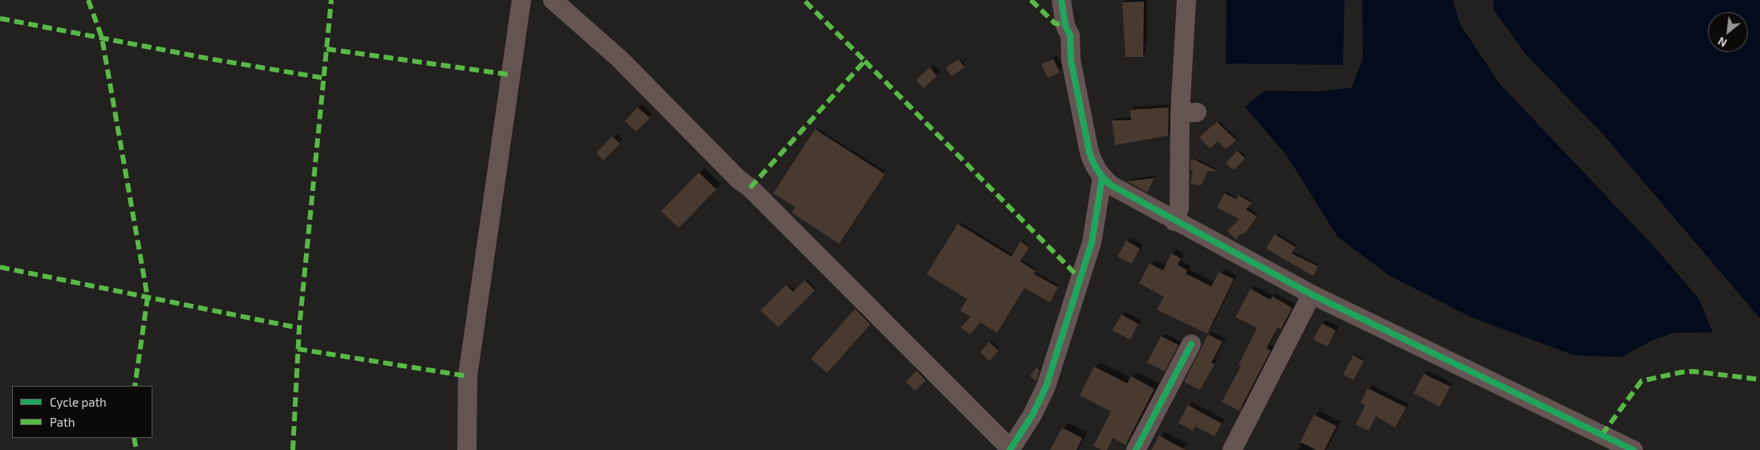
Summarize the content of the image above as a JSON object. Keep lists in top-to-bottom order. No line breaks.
{"legend":["Cycle path","Path"],"north":"bottom left"}
